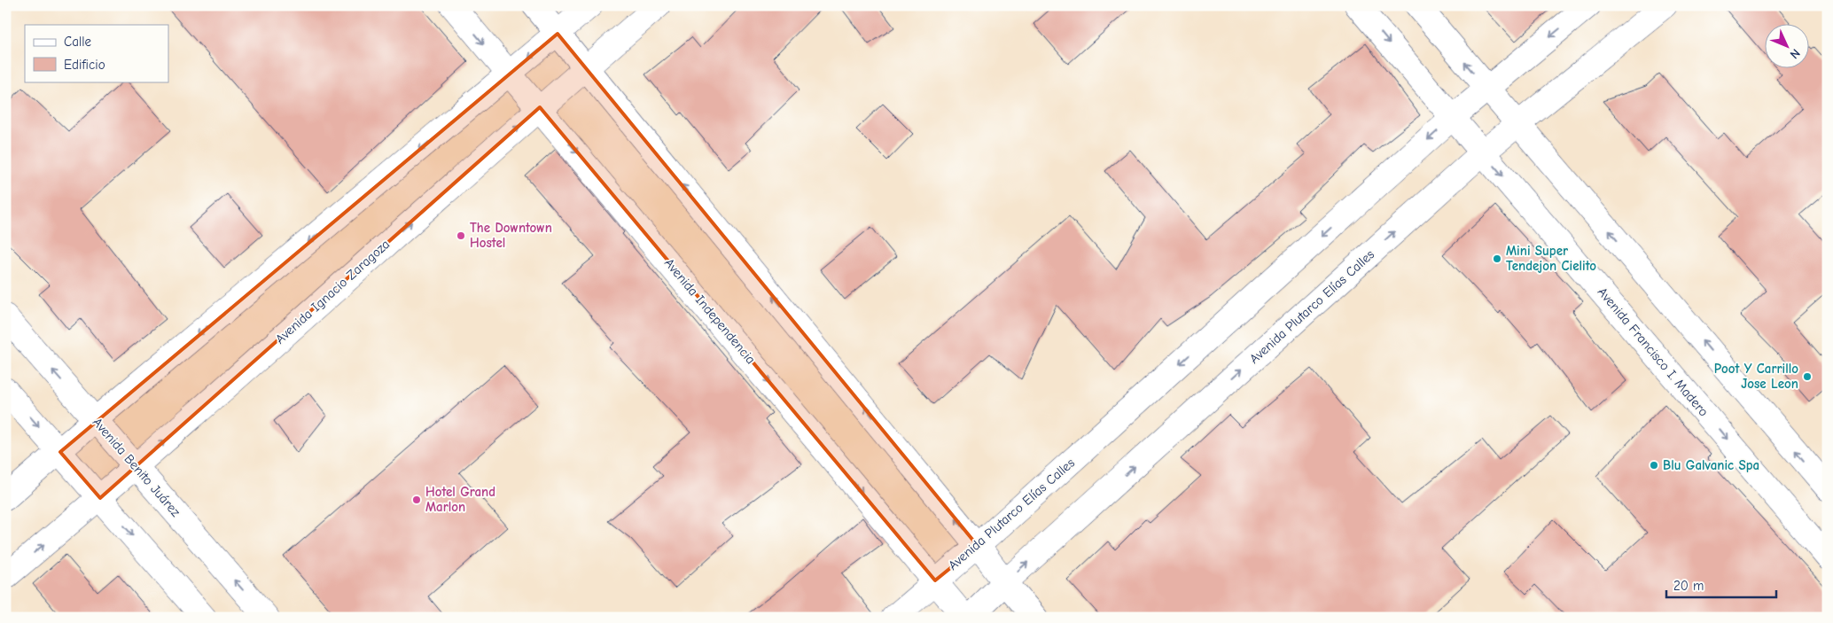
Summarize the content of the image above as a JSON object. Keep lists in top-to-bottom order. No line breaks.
{"streets":{"street":["Avenida Ignacio Zaragoza","Avenida Plutarco Elías Calles","Avenida Independencia","Avenida Francisco I. Madero","Avenida Benito Juárez"]},"crossings":[["Avenida Ignacio Zaragoza","Avenida Independencia"],["Avenida Ignacio Zaragoza","Avenida Benito Juárez"],["Avenida Plutarco Elías Calles","Avenida Independencia"],["Avenida Plutarco Elías Calles","Avenida Francisco I. Madero"]],"places":["The Downtown Hostel","Mini Super Tendejon Cielito","Poot Y Carrillo Jose Leon","Blu Galvanic Spa","Hotel Grand Marlon"],"legend":["Calle","Edificio"],"scale_bar":"20 m","north":"bottom right"}
